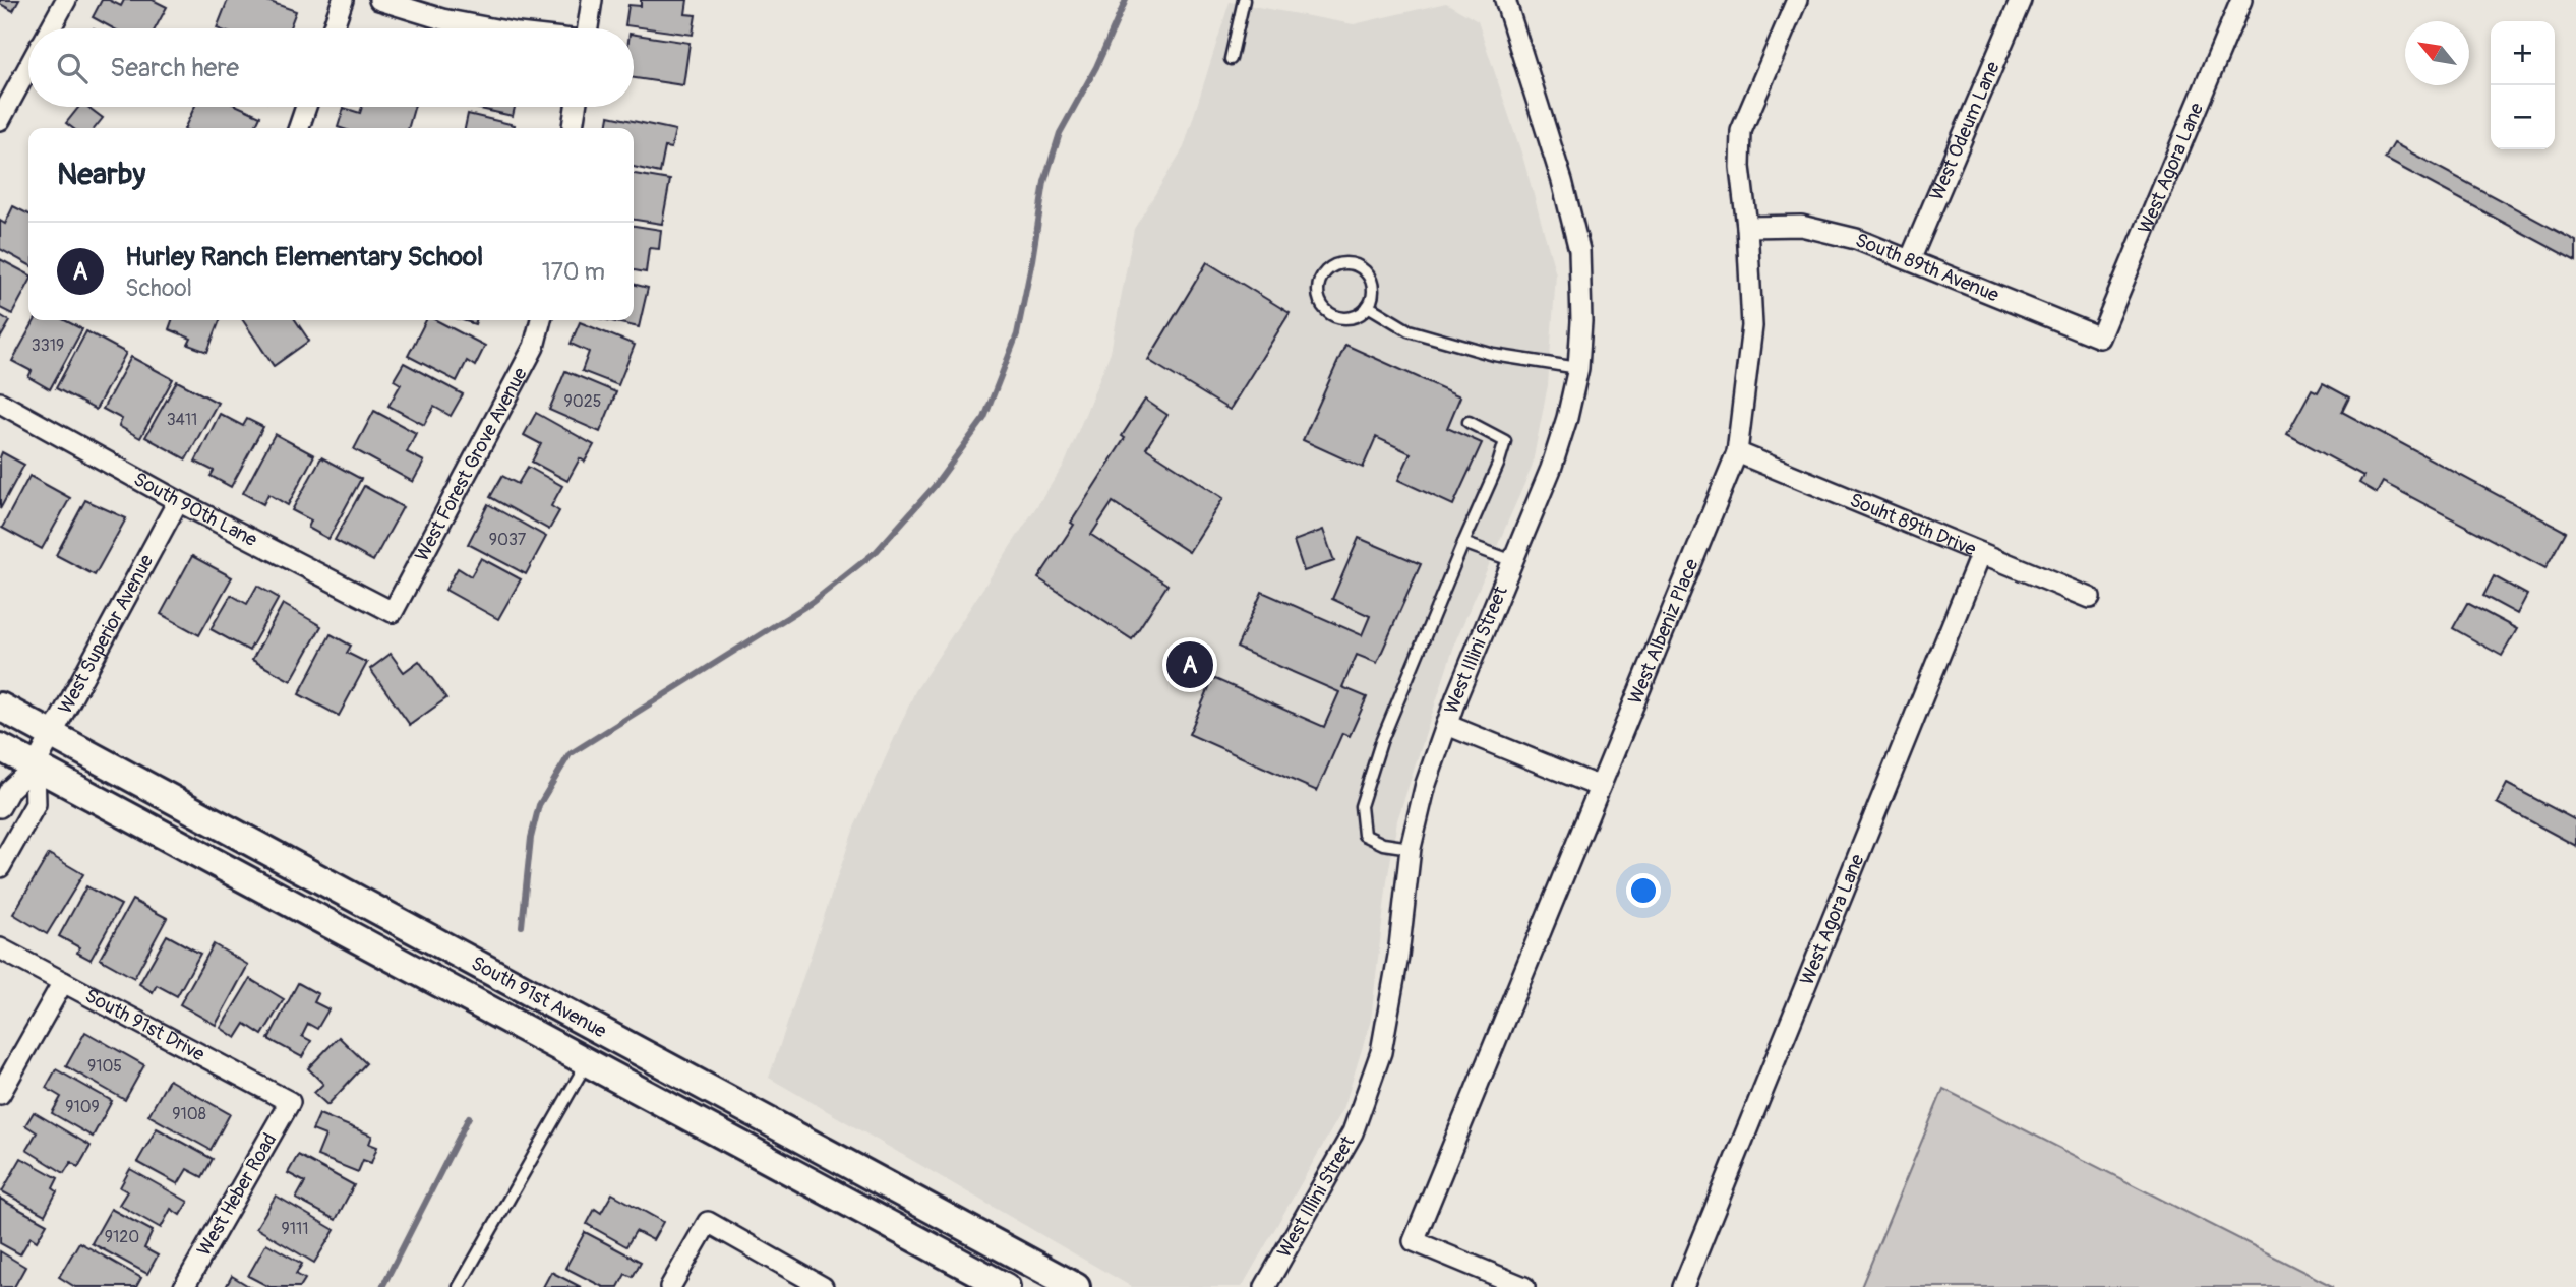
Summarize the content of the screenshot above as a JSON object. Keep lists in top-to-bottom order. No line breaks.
{"streets":{"main road":["South 91st Avenue"],"street":["West Odeum Lane","West Agora Lane","South 89th Avenue","West Forest Grove Avenue","South 90th Lane","Souht 89th Drive","West Albeniz Place","West Superior Avenue","West Illini Street","South 91st Drive","West Heber Road"]},"crossings":[["West Odeum Lane","South 89th Avenue"],["West Agora Lane","South 89th Avenue"],["West Agora Lane","Souht 89th Drive"],["South 89th Avenue","West Albeniz Place"],["West Forest Grove Avenue","South 90th Lane"],["South 90th Lane","West Superior Avenue"],["Souht 89th Drive","West Albeniz Place"],["West Superior Avenue","South 91st Avenue"],["South 91st Drive","West Heber Road"]],"house_numbers":["3319","9025","3411","9037","9105","9109","9108","9111","9120"],"north":"top left","page":{"map_buttons":["+","−"],"search":"Search here","heading":"Nearby","list":[{"mark":"A","name":"Hurley Ranch Elementary School","note":"School","value":"170 m"}],"pins":"A"}}
